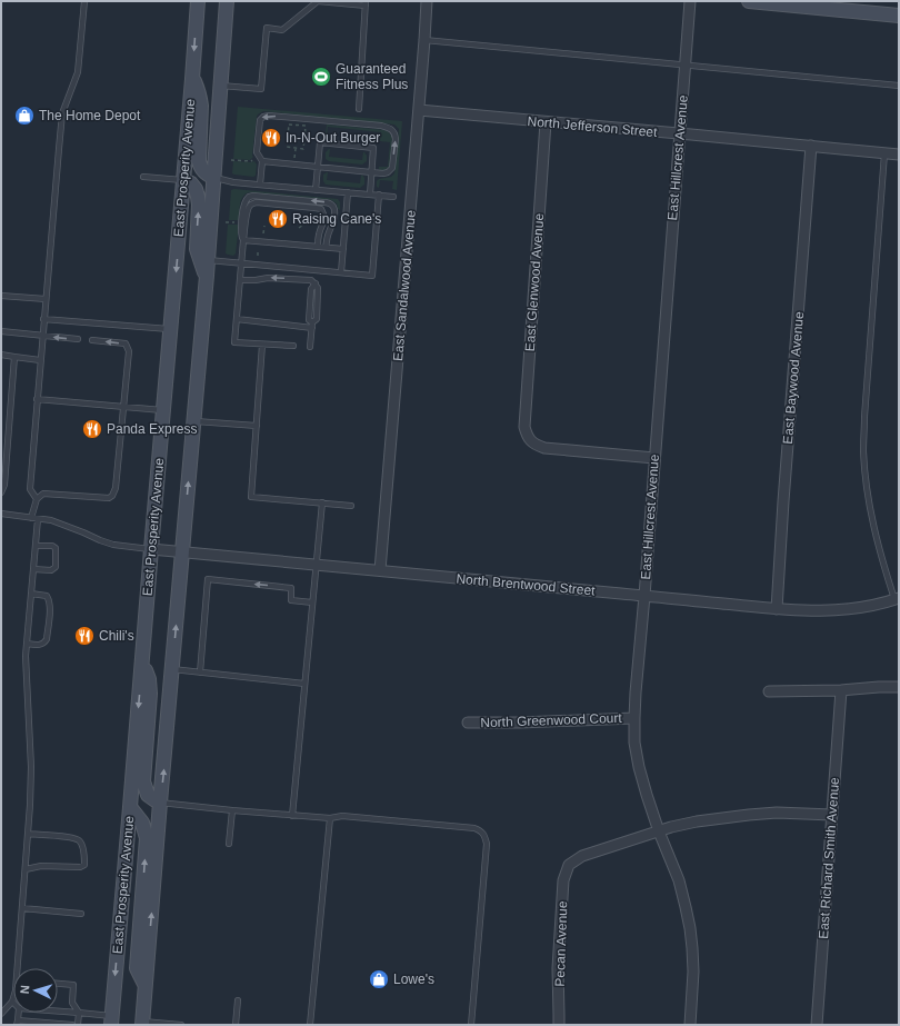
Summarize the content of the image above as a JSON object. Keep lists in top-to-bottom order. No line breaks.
{"streets":{"main road":["East Prosperity Avenue"],"street":["North Jefferson Street","East Hillcrest Avenue","East Glenwood Avenue","East Sandalwood Avenue","East Baywood Avenue","North Brentwood Street","North Greenwood Court","East Richard Smith Avenue","Pecan Avenue"]},"crossings":[["North Jefferson Street","East Hillcrest Avenue"],["North Jefferson Street","East Glenwood Avenue"],["North Jefferson Street","East Sandalwood Avenue"],["North Jefferson Street","East Baywood Avenue"],["East Hillcrest Avenue","East Glenwood Avenue"],["East Hillcrest Avenue","North Brentwood Street"],["East Hillcrest Avenue","North Greenwood Court"],["East Hillcrest Avenue","Pecan Avenue"],["East Prosperity Avenue","North Brentwood Street"],["East Sandalwood Avenue","North Brentwood Street"],["East Baywood Avenue","North Brentwood Street"]],"places":{"sports":["Guaranteed Fitness Plus"],"shop":["The Home Depot","Lowe's"],"restaurant":["In-N-Out Burger","Raising Cane's","Panda Express","Chili's"]},"north":"left"}
